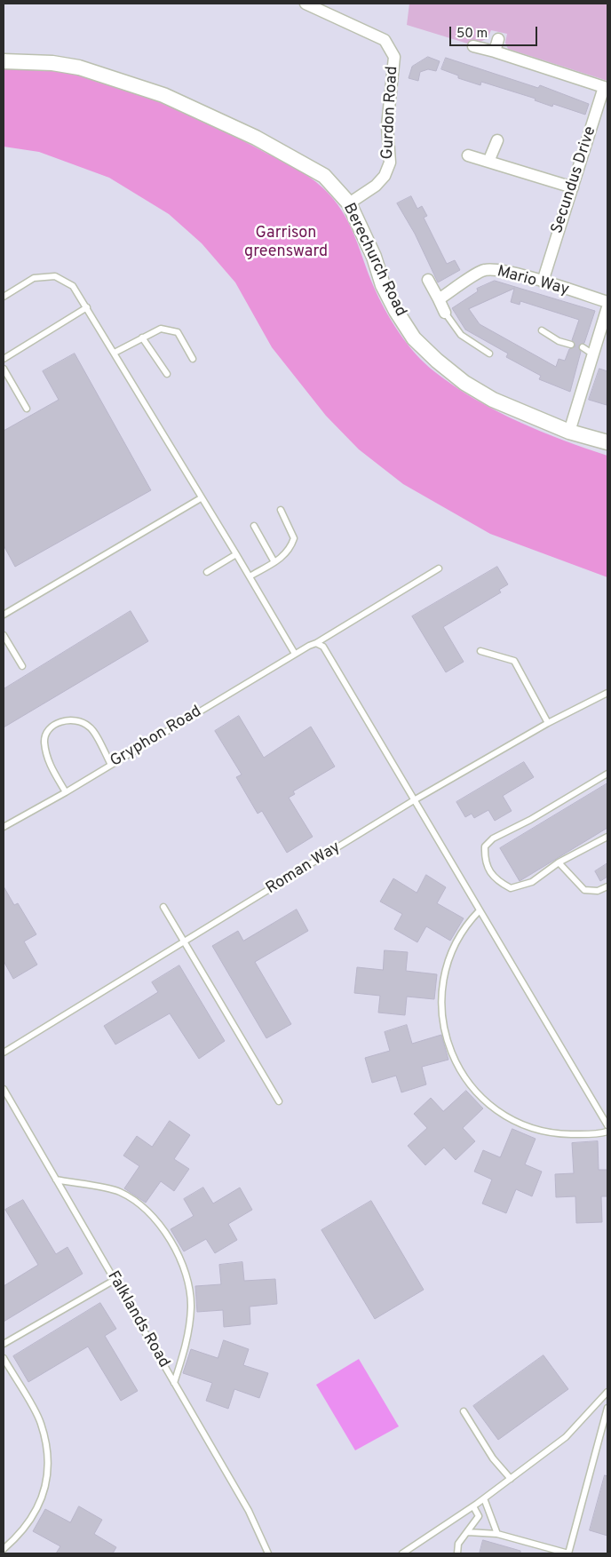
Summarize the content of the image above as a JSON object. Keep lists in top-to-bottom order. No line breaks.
{"streets":{"street":["Gurdon Road","Secundus Drive","Berechurch Road","Mario Way"],"lane":["Gryphon Road","Roman Way","Falklands Road"]},"crossings":[["Gurdon Road","Berechurch Road"],["Secundus Drive","Mario Way"]],"parks":["Garrison greensward"],"scale_bar":"50 m"}
